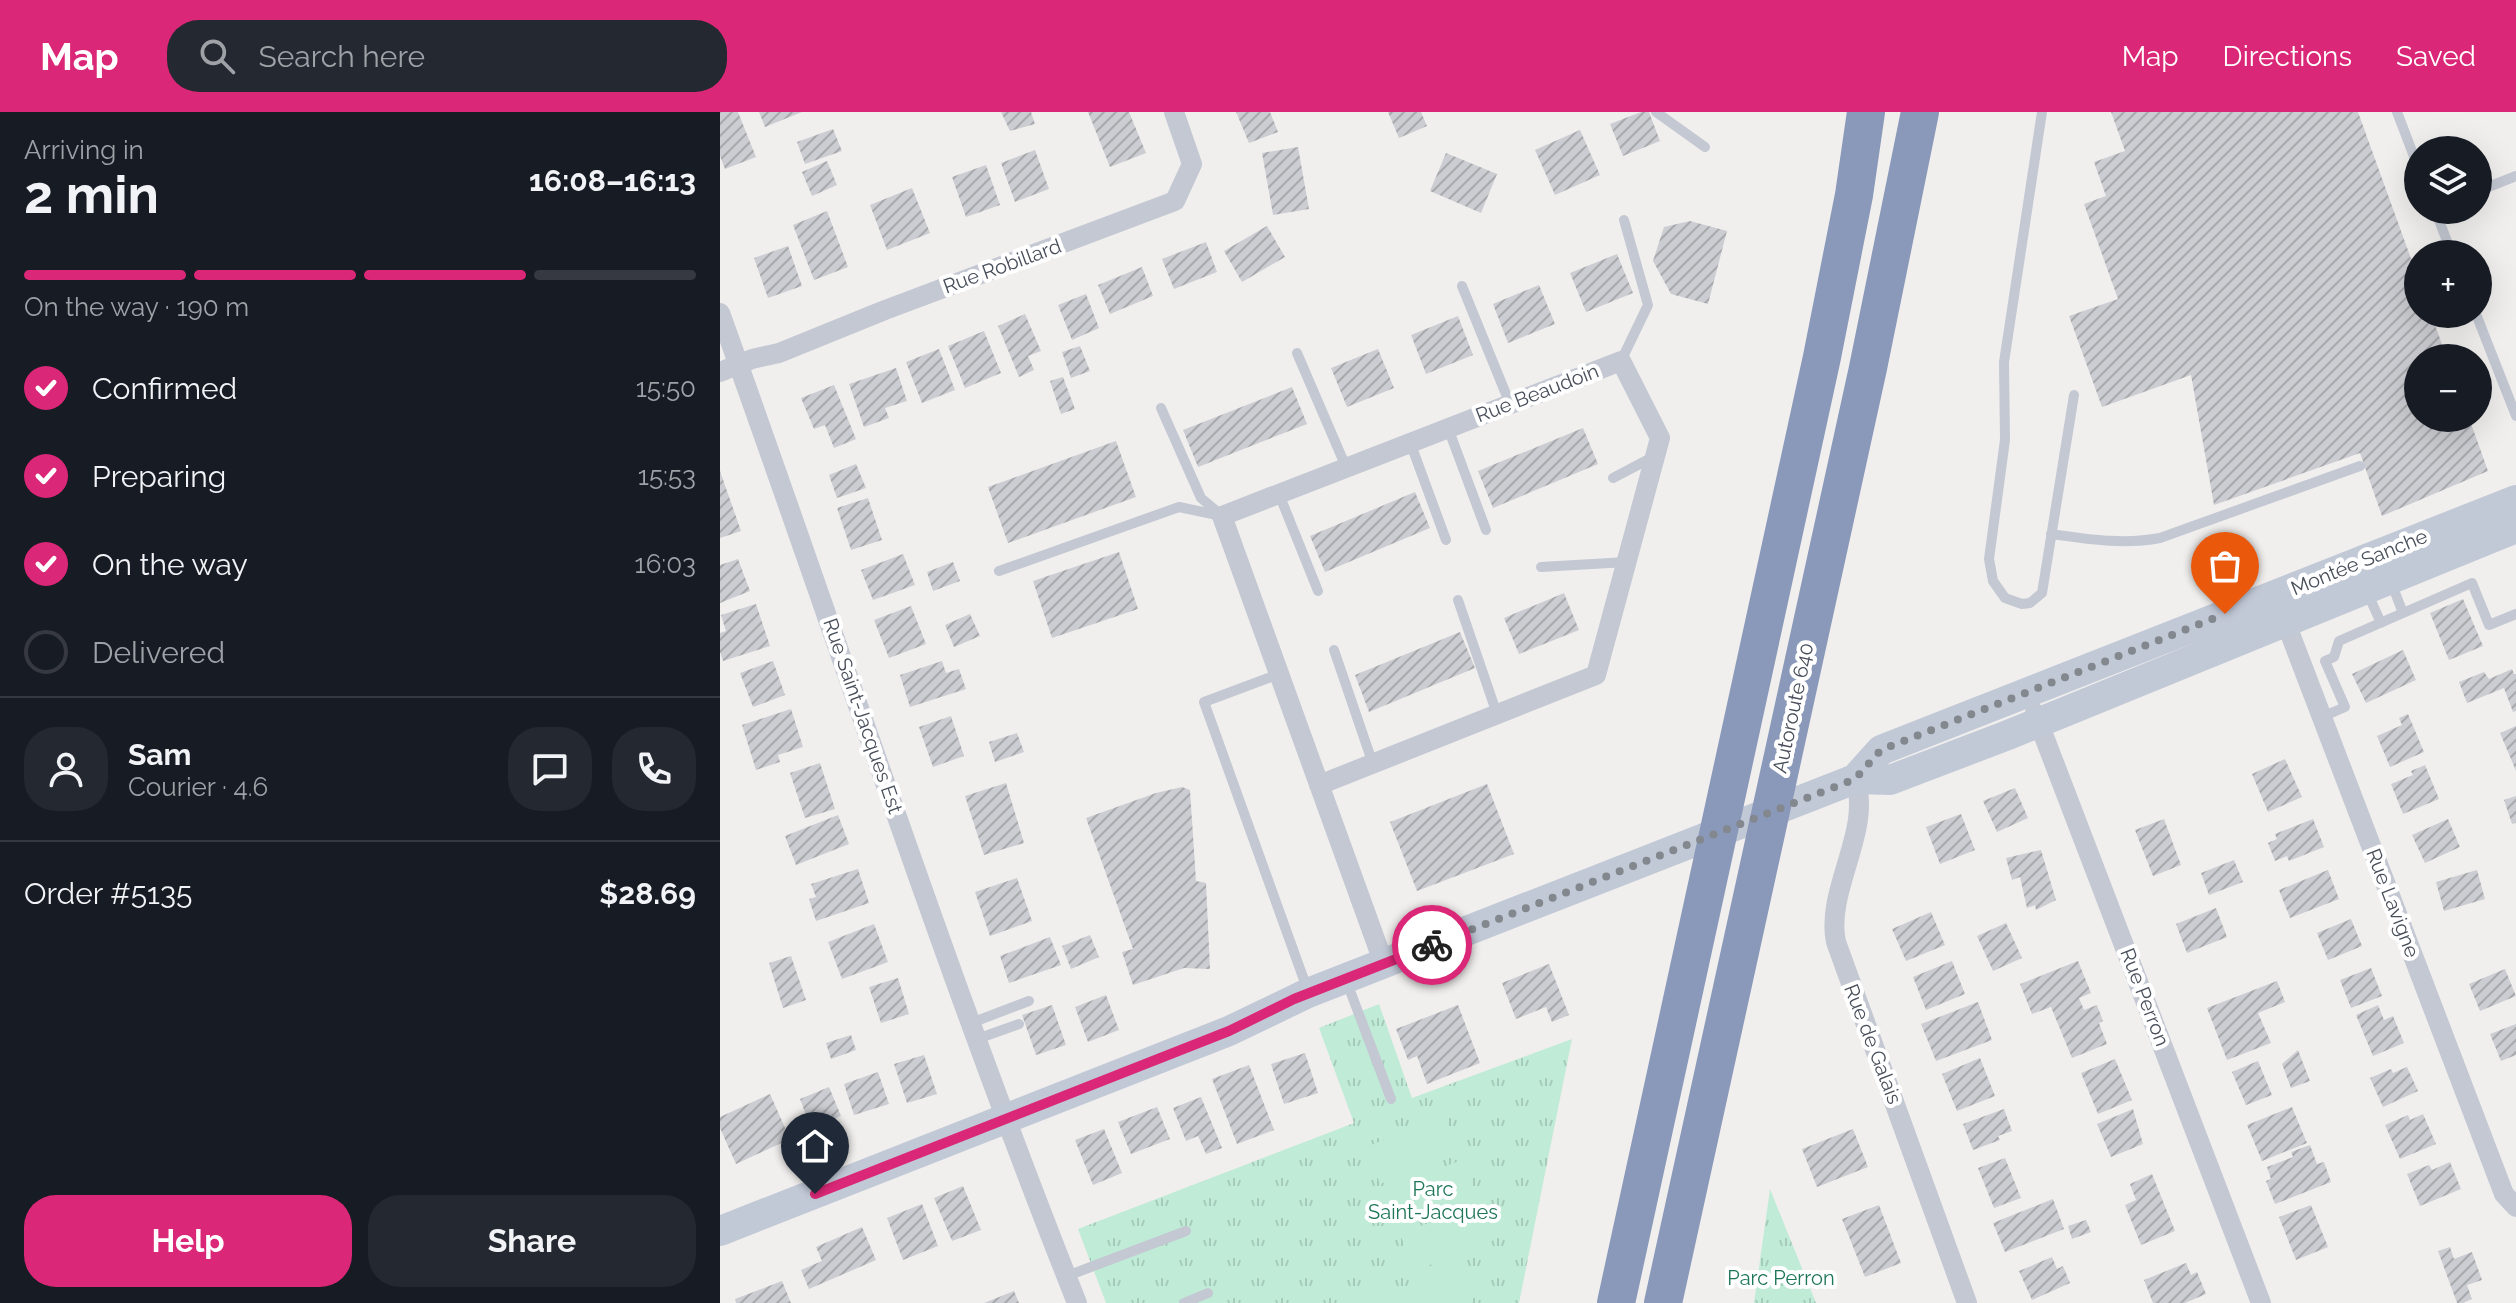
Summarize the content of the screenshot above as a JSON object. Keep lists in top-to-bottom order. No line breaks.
{"streets":{"highway":["Autoroute 640"],"street":["Rue Robillard","Rue Beaudoin","Montée Sanche","Rue Saint-Jacques Est","Rue Lavigne","Rue Perron","Rue de Galais"]},"crossings":[["Rue Robillard","Rue Saint-Jacques Est"],["Montée Sanche","Rue Saint-Jacques Est"],["Montée Sanche","Rue Lavigne"],["Montée Sanche","Rue Perron"],["Montée Sanche","Rue de Galais"]],"parks":["Parc Saint-Jacques","Parc Perron"],"page":{"header":"Map","search":"Search here","nav":["Map","Directions","Saved"],"heading":["2 min","Arriving in","16:08–16:13"],"panel":["Sam","Courier · 4.6","Order #5135","$28.69"],"map_buttons":["+","−"],"bar":"On the way · 190 m","list":[["Confirmed","15:50"],["Preparing","15:53"],["On the way","16:03"],"Delivered"],"buttons":["Help","Share"]}}
